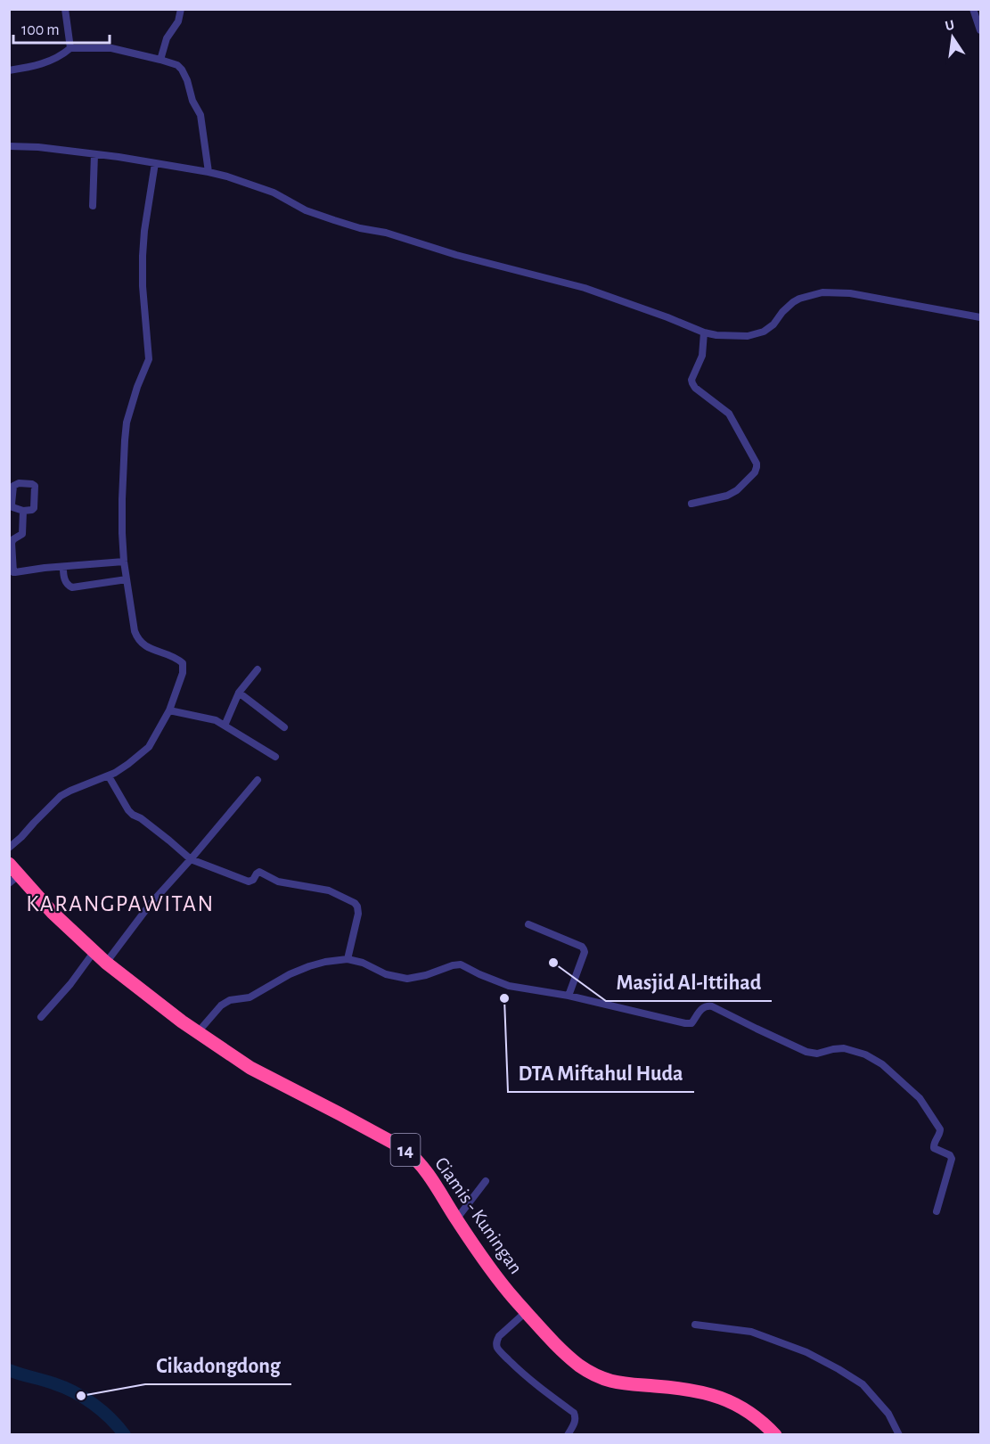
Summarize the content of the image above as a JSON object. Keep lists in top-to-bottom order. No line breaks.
{"streets":{"highway":["14","Ciamis - Kuningan"]},"districts":["KARANGPAWITAN"],"places":["Masjid Al-Ittihad","DTA Miftahul Huda","Cikadongdong"],"scale_bar":"100 m","north":"top"}
